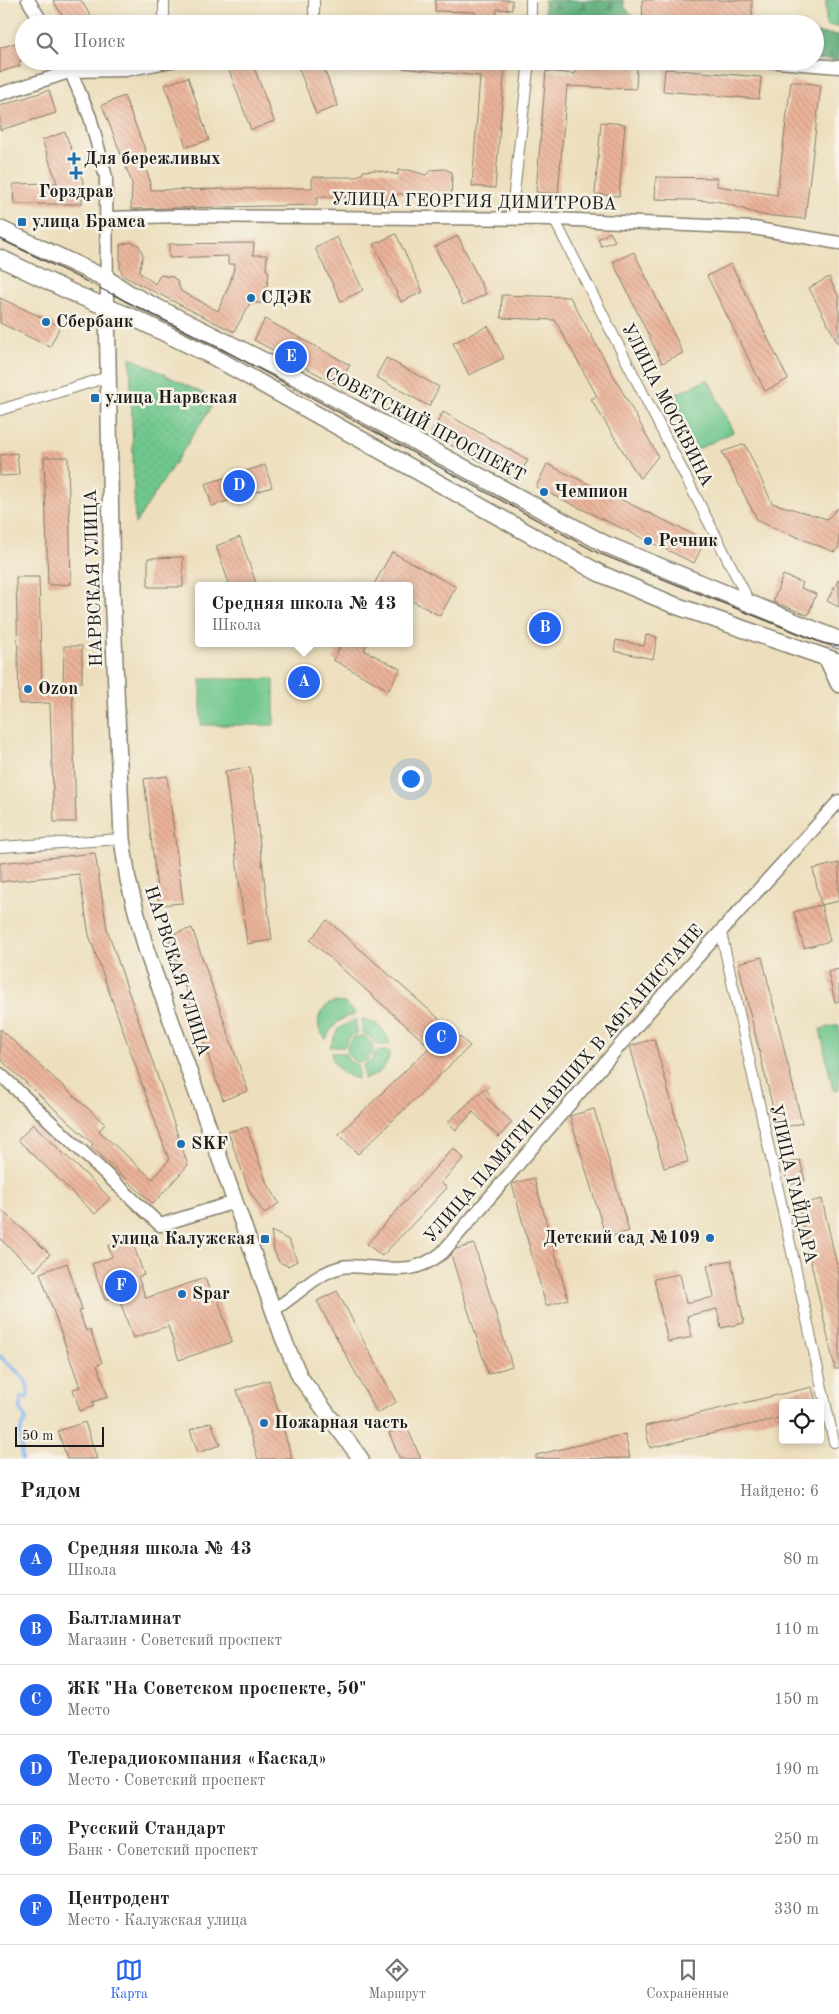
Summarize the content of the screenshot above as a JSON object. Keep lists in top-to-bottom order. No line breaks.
{"streets":{"main road":["СОВЕТСКИЙ ПРОСПЕКТ","НАРВСКАЯ УЛИЦА"],"street":["УЛИЦА ГЕОРГИЯ ДИМИТРОВА","УЛИЦА МОСКВИНА","УЛИЦА ПАМЯТИ ПАВШИХ В АФГАНИСТАНЕ","УЛИЦА ГАЙДАРА"]},"crossings":[["УЛИЦА ГЕОРГИЯ ДИМИТРОВА","УЛИЦА МОСКВИНА"],["УЛИЦА МОСКВИНА","СОВЕТСКИЙ ПРОСПЕКТ"],["НАРВСКАЯ УЛИЦА","УЛИЦА ПАМЯТИ ПАВШИХ В АФГАНИСТАНЕ"],["УЛИЦА ПАМЯТИ ПАВШИХ В АФГАНИСТАНЕ","УЛИЦА ГАЙДАРА"]],"places":{"health":["Для бережливых","Горздрав"],"transit":["улица Брамса","улица Нарвская","улица Калужская"],"other":["СДЭК","Сбербанк","Чемпион","Речник","Ozon","SKF","Детский сад №109","Spar","Пожарная часть"]},"scale_bar":"50 m","page":{"search":"Поиск","pins":["E","D","B","A","C","F"],"popup":["Средняя школа № 43","Школа"],"scale":"50 m","heading":["Рядом","Найдено: 6"],"list":[{"mark":"A","name":"Средняя школа № 43","note":"Школа","value":"80 m"},{"mark":"B","name":"Балтламинат","note":"Магазин · Советский проспект","value":"110 m"},{"mark":"C","name":"ЖК \"На Советском проспекте, 50\"","note":"Место","value":"150 m"},{"mark":"D","name":"Телерадиокомпания «Каскад»","note":"Место · Советский проспект","value":"190 m"},{"mark":"E","name":"Русский Стандарт","note":"Банк · Советский проспект","value":"250 m"},{"mark":"F","name":"Центродент","note":"Место · Калужская улица","value":"330 m"}],"nav":["Карта","Маршрут","Сохранённые"]}}
